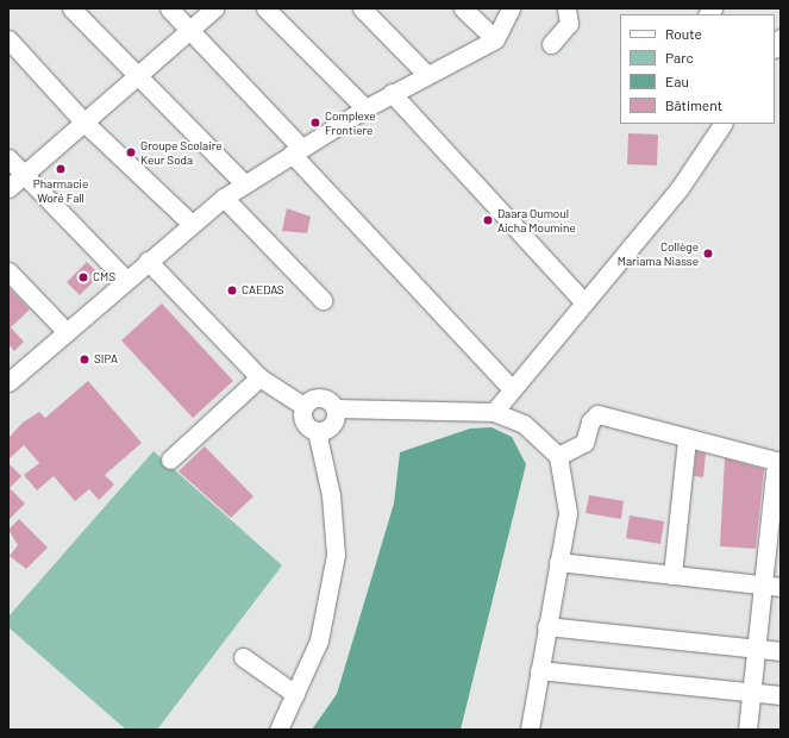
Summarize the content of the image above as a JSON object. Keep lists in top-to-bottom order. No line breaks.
{"places":["Complexe Frontiere","Groupe Scolaire Keur Soda","Pharmacie Woré Fall","Daara Oumoul Aicha Moumine","Collège Mariama Niasse","CMS","CAEDAS","SIPA"],"legend":["Route","Parc","Eau","Bâtiment"]}
